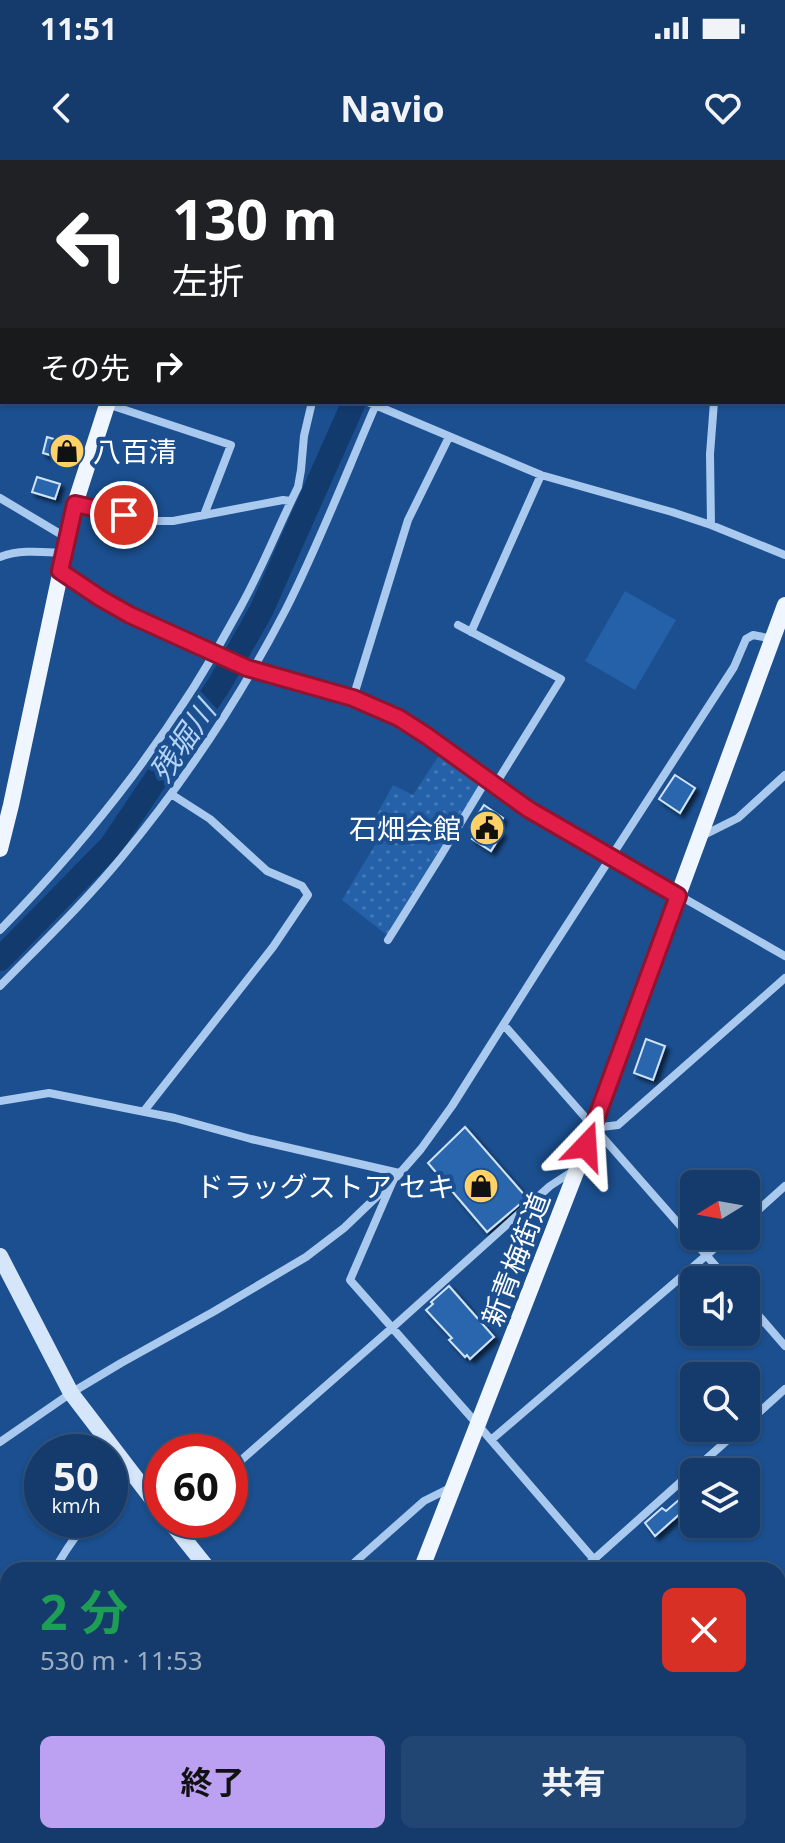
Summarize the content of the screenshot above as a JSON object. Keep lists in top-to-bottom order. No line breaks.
{"streets":{"main road":["新青梅街道"]},"water":["残堀川"],"places":{"shop":["八百清","ドラッグストア セキ"],"public building":["石畑会館"]},"north":"left","page":{"status":"11:51","header":"Navio","turn":["130 m","左折"],"then":"その先","speed":"50 km/h","limit":"60","heading":["2 分","530 m · 11:53"],"buttons":["終了","共有"]}}
